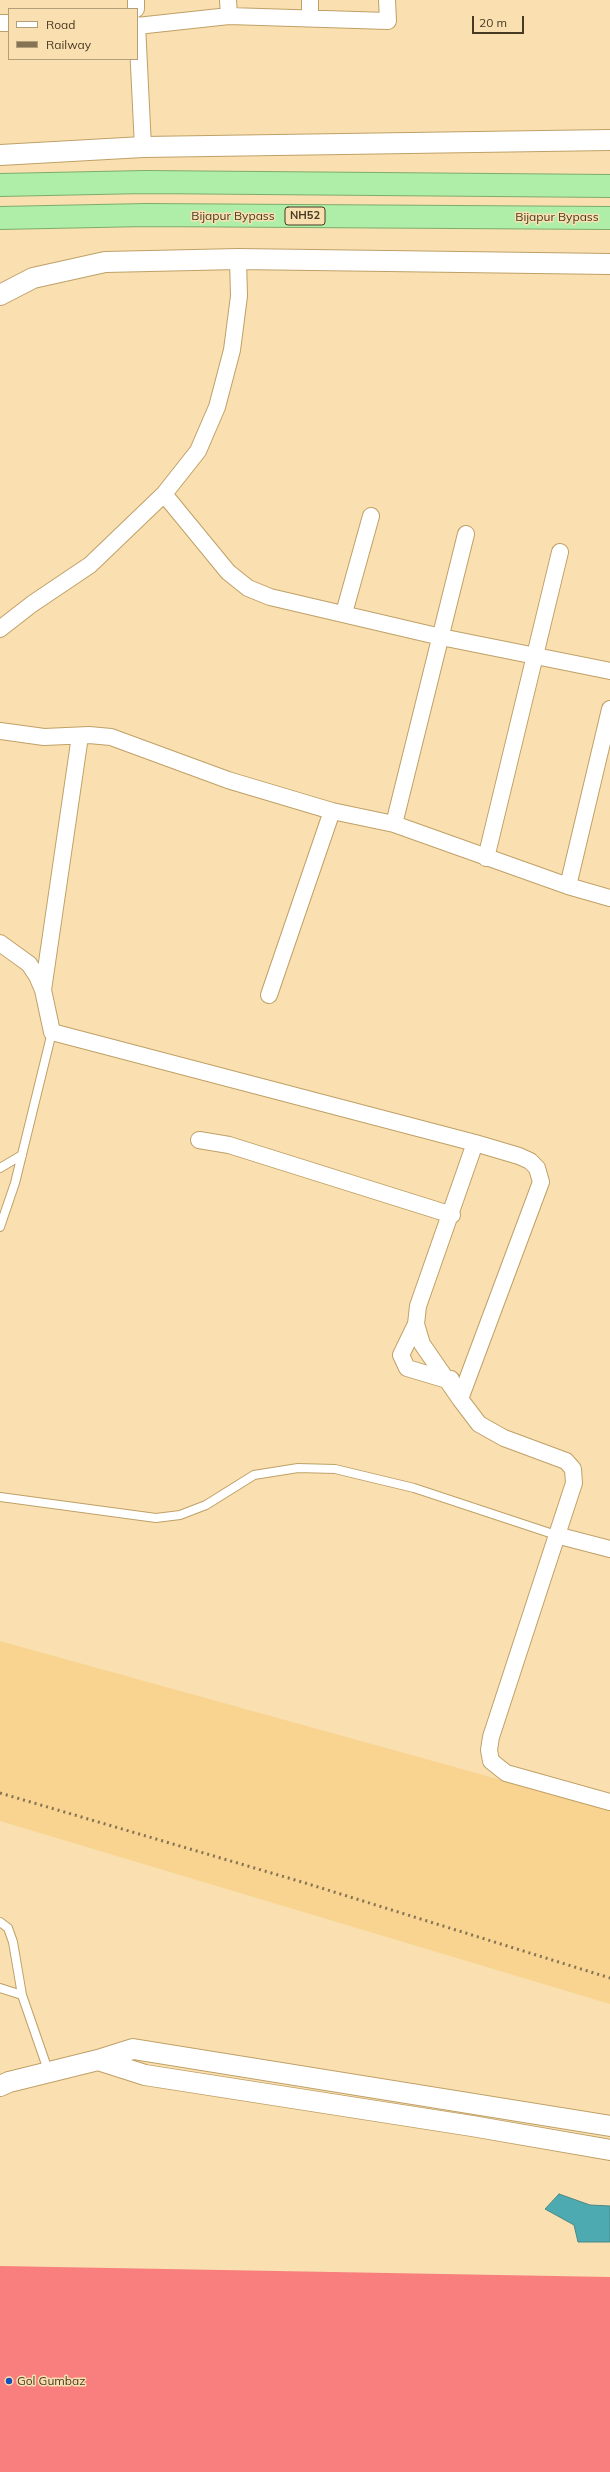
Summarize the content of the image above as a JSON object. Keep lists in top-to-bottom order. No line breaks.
{"streets":{"highway":["Bijapur Bypass","NH52"]},"places":["Gol Gumbaz"],"legend":["Road","Railway"],"scale_bar":"20 m"}
